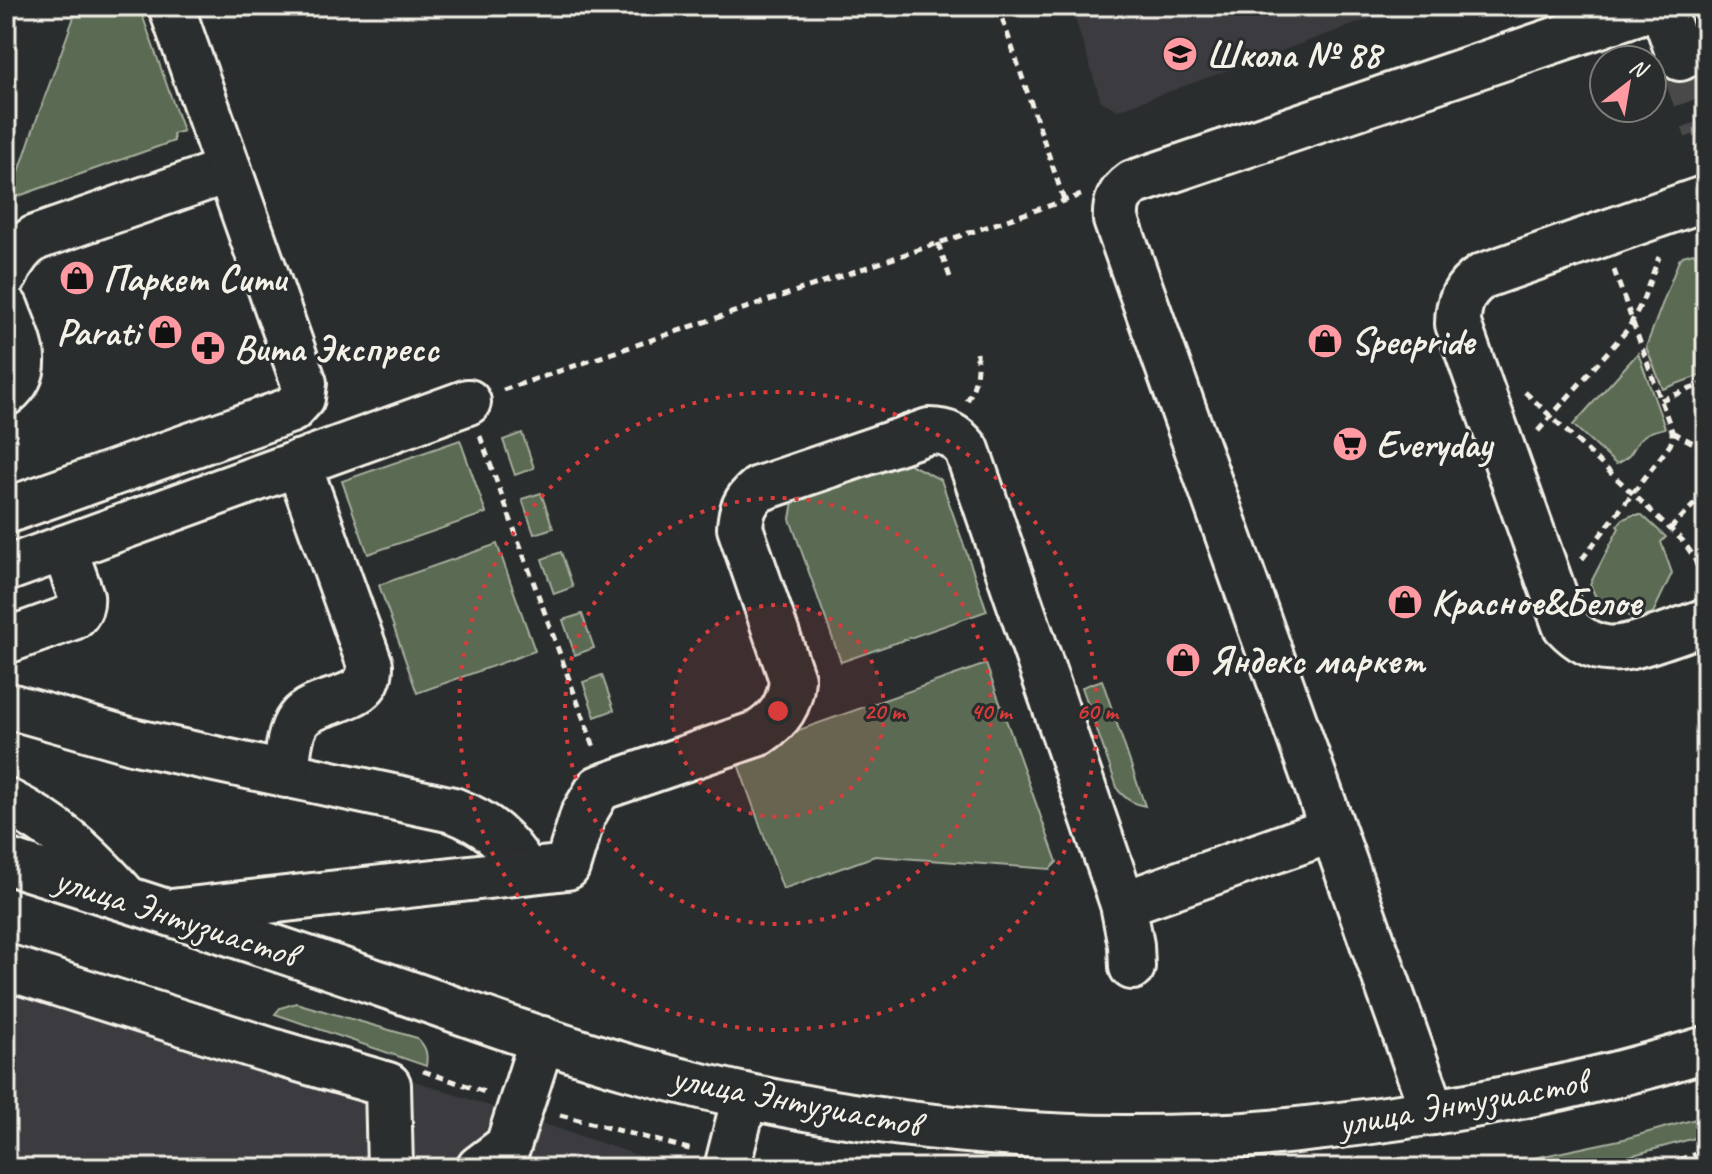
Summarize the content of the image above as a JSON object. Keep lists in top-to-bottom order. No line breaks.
{"streets":{"main road":["улица Энтузиастов"]},"places":{"school or university":["Школа № 88"],"shop":["Паркет Сити","Parati","Specpride","Красное&Белое","Яндекс маркет"],"pharmacy":["Вита Экспресс"],"supermarket":["Everyday"]},"north":"top right","rings":["20 m","40 m","60 m"]}
